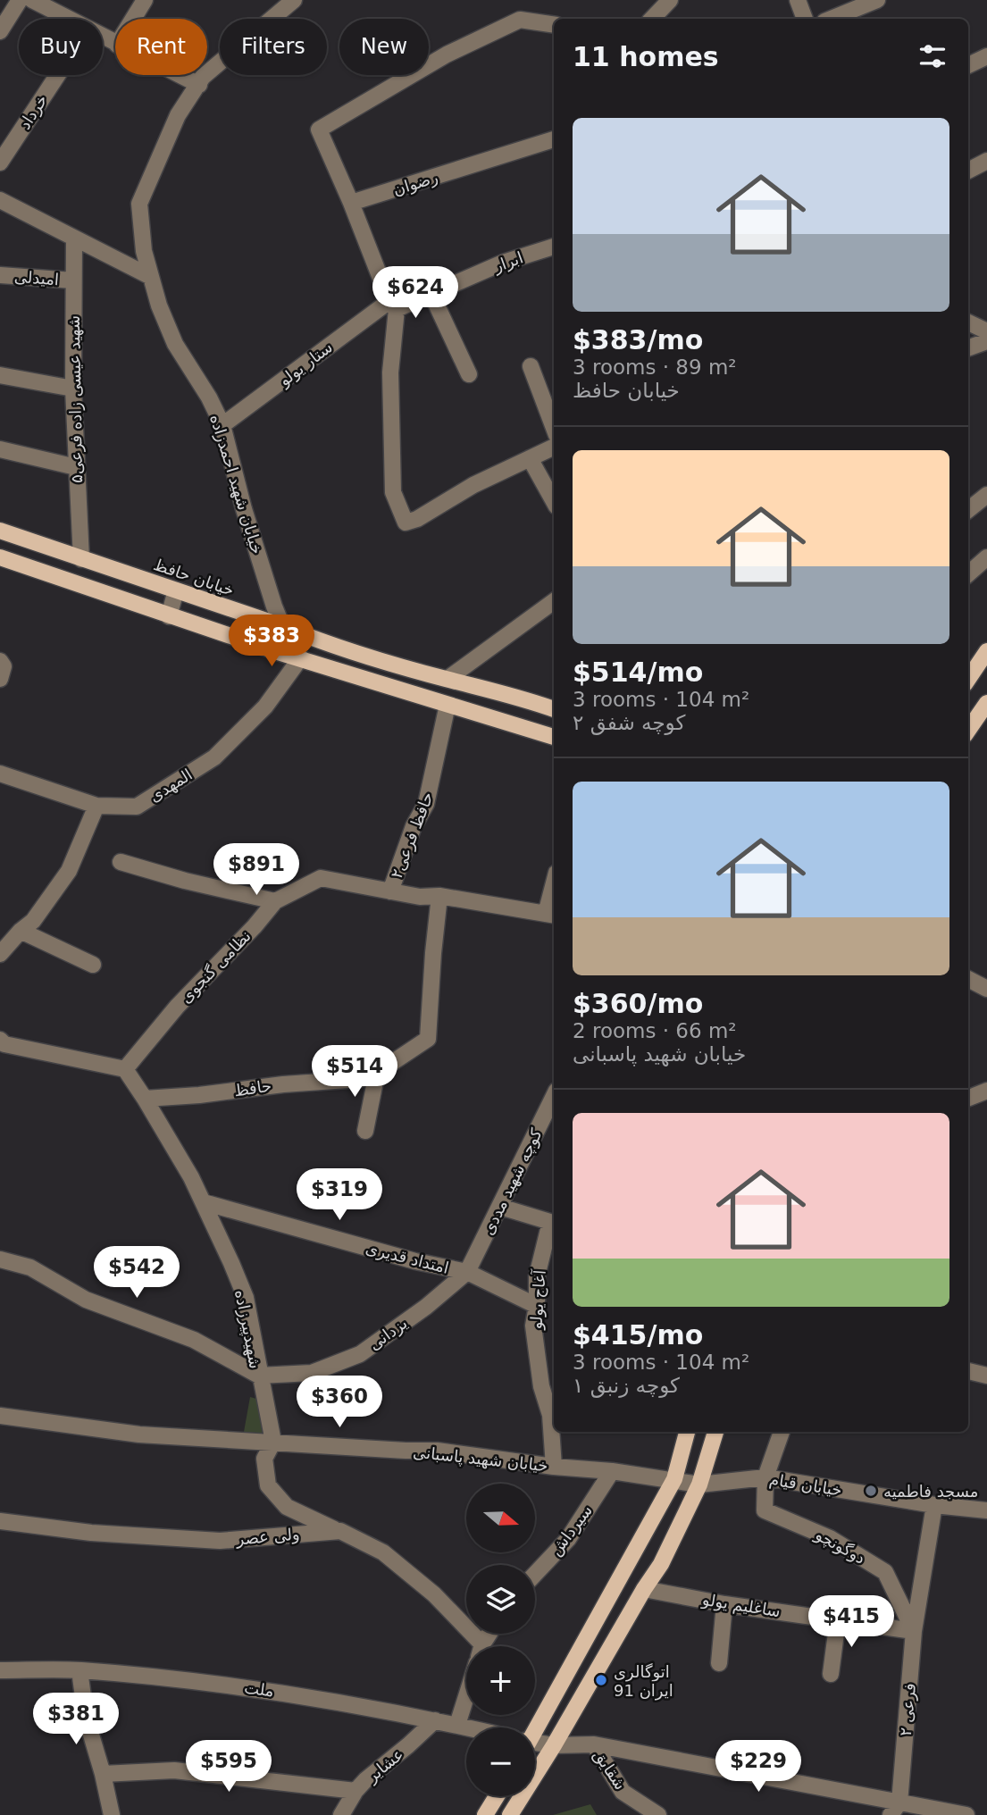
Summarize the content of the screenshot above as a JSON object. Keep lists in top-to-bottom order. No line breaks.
{"streets":{"main road":["خیابان حافظ"],"street":["خرداد","رضوان","ابرار","امیدلی","ستار یولو","شهید عیسی زاده فرعی۵","خیابان شهید احمدزاده","المهدی","حافظ فرعی۲","نظامی گنجوی","حافظ","کوچه شهید مددی","امتداد قدیری","آغاج یولو","شهیدپیرزاده","یزدانی","خیابان شهید پاسبانی","خیابان قیام","سیرداش","ولی عصر","دوگونچو","ساغلیم یولو","ملت","فرعی ۲","عشایر","شقایق"]},"crossings":[["ابرار","ستار یولو"],["امیدلی","شهید عیسی زاده فرعی۵"],["ستار یولو","خیابان شهید احمدزاده"],["شهید عیسی زاده فرعی۵","خیابان حافظ"],["خیابان شهید احمدزاده","خیابان حافظ"],["حافظ فرعی۲","نظامی گنجوی"],["نظامی گنجوی","حافظ"],["حافظ","شهیدپیرزاده"],["کوچه شهید مددی","امتداد قدیری"],["کوچه شهید مددی","آغاج یولو"],["کوچه شهید مددی","یزدانی"],["امتداد قدیری","آغاج یولو"],["امتداد قدیری","شهیدپیرزاده"],["امتداد قدیری","یزدانی"],["آغاج یولو","خیابان شهید پاسبانی"],["شهیدپیرزاده","یزدانی"],["خیابان شهید پاسبانی","خیابان قیام"],["خیابان شهید پاسبانی","سیرداش"],["خیابان قیام","دوگونچو"],["خیابان قیام","فرعی ۲"],["دوگونچو","ساغلیم یولو"],["دوگونچو","فرعی ۲"],["ساغلیم یولو","فرعی ۲"],["ملت","فرعی ۲"],["ملت","عشایر"],["ملت","شقایق"]],"places":["مسجد فاطمیه","اتوگالری ایران 91"],"north":"right","page":{"chip":["Buy","Rent","Filters","New"],"heading":"11 homes","list":[{"name":"$383/mo","note":"3 rooms · 89 m² · خیابان حافظ"},{"name":"$514/mo","note":"3 rooms · 104 m² · کوچه شفق ۲"},{"name":"$360/mo","note":"2 rooms · 66 m² · خیابان شهید پاسبانی"},{"name":"$415/mo","note":"3 rooms · 104 m² · کوچه زنبق ۱"}],"price":["$624","$383","$891","$514","$319","$542","$360","$415","$381","$595","$229"],"map_buttons":["+","−"]}}
